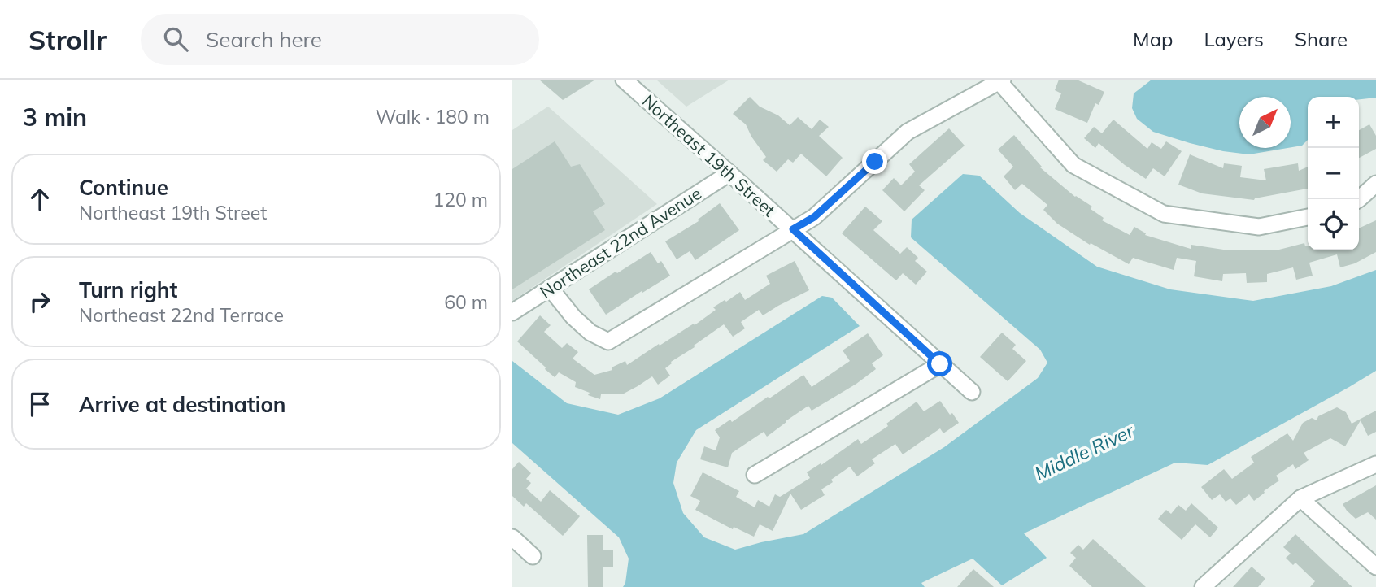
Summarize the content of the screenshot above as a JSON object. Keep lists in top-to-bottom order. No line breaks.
{"streets":{"street":["Northeast 19th Street","Northeast 22nd Avenue"]},"crossings":[["Northeast 19th Street","Northeast 22nd Avenue"]],"water":["Middle River"],"north":"top right","page":{"header":"Strollr","search":"Search here","nav":["Map","Layers","Share"],"heading":["3 min","Walk · 180 m"],"map_buttons":["+","−"],"list":[["Continue","Northeast 19th Street","120 m"],["Turn right","Northeast 22nd Terrace","60 m"],"Arrive at destination"]}}
